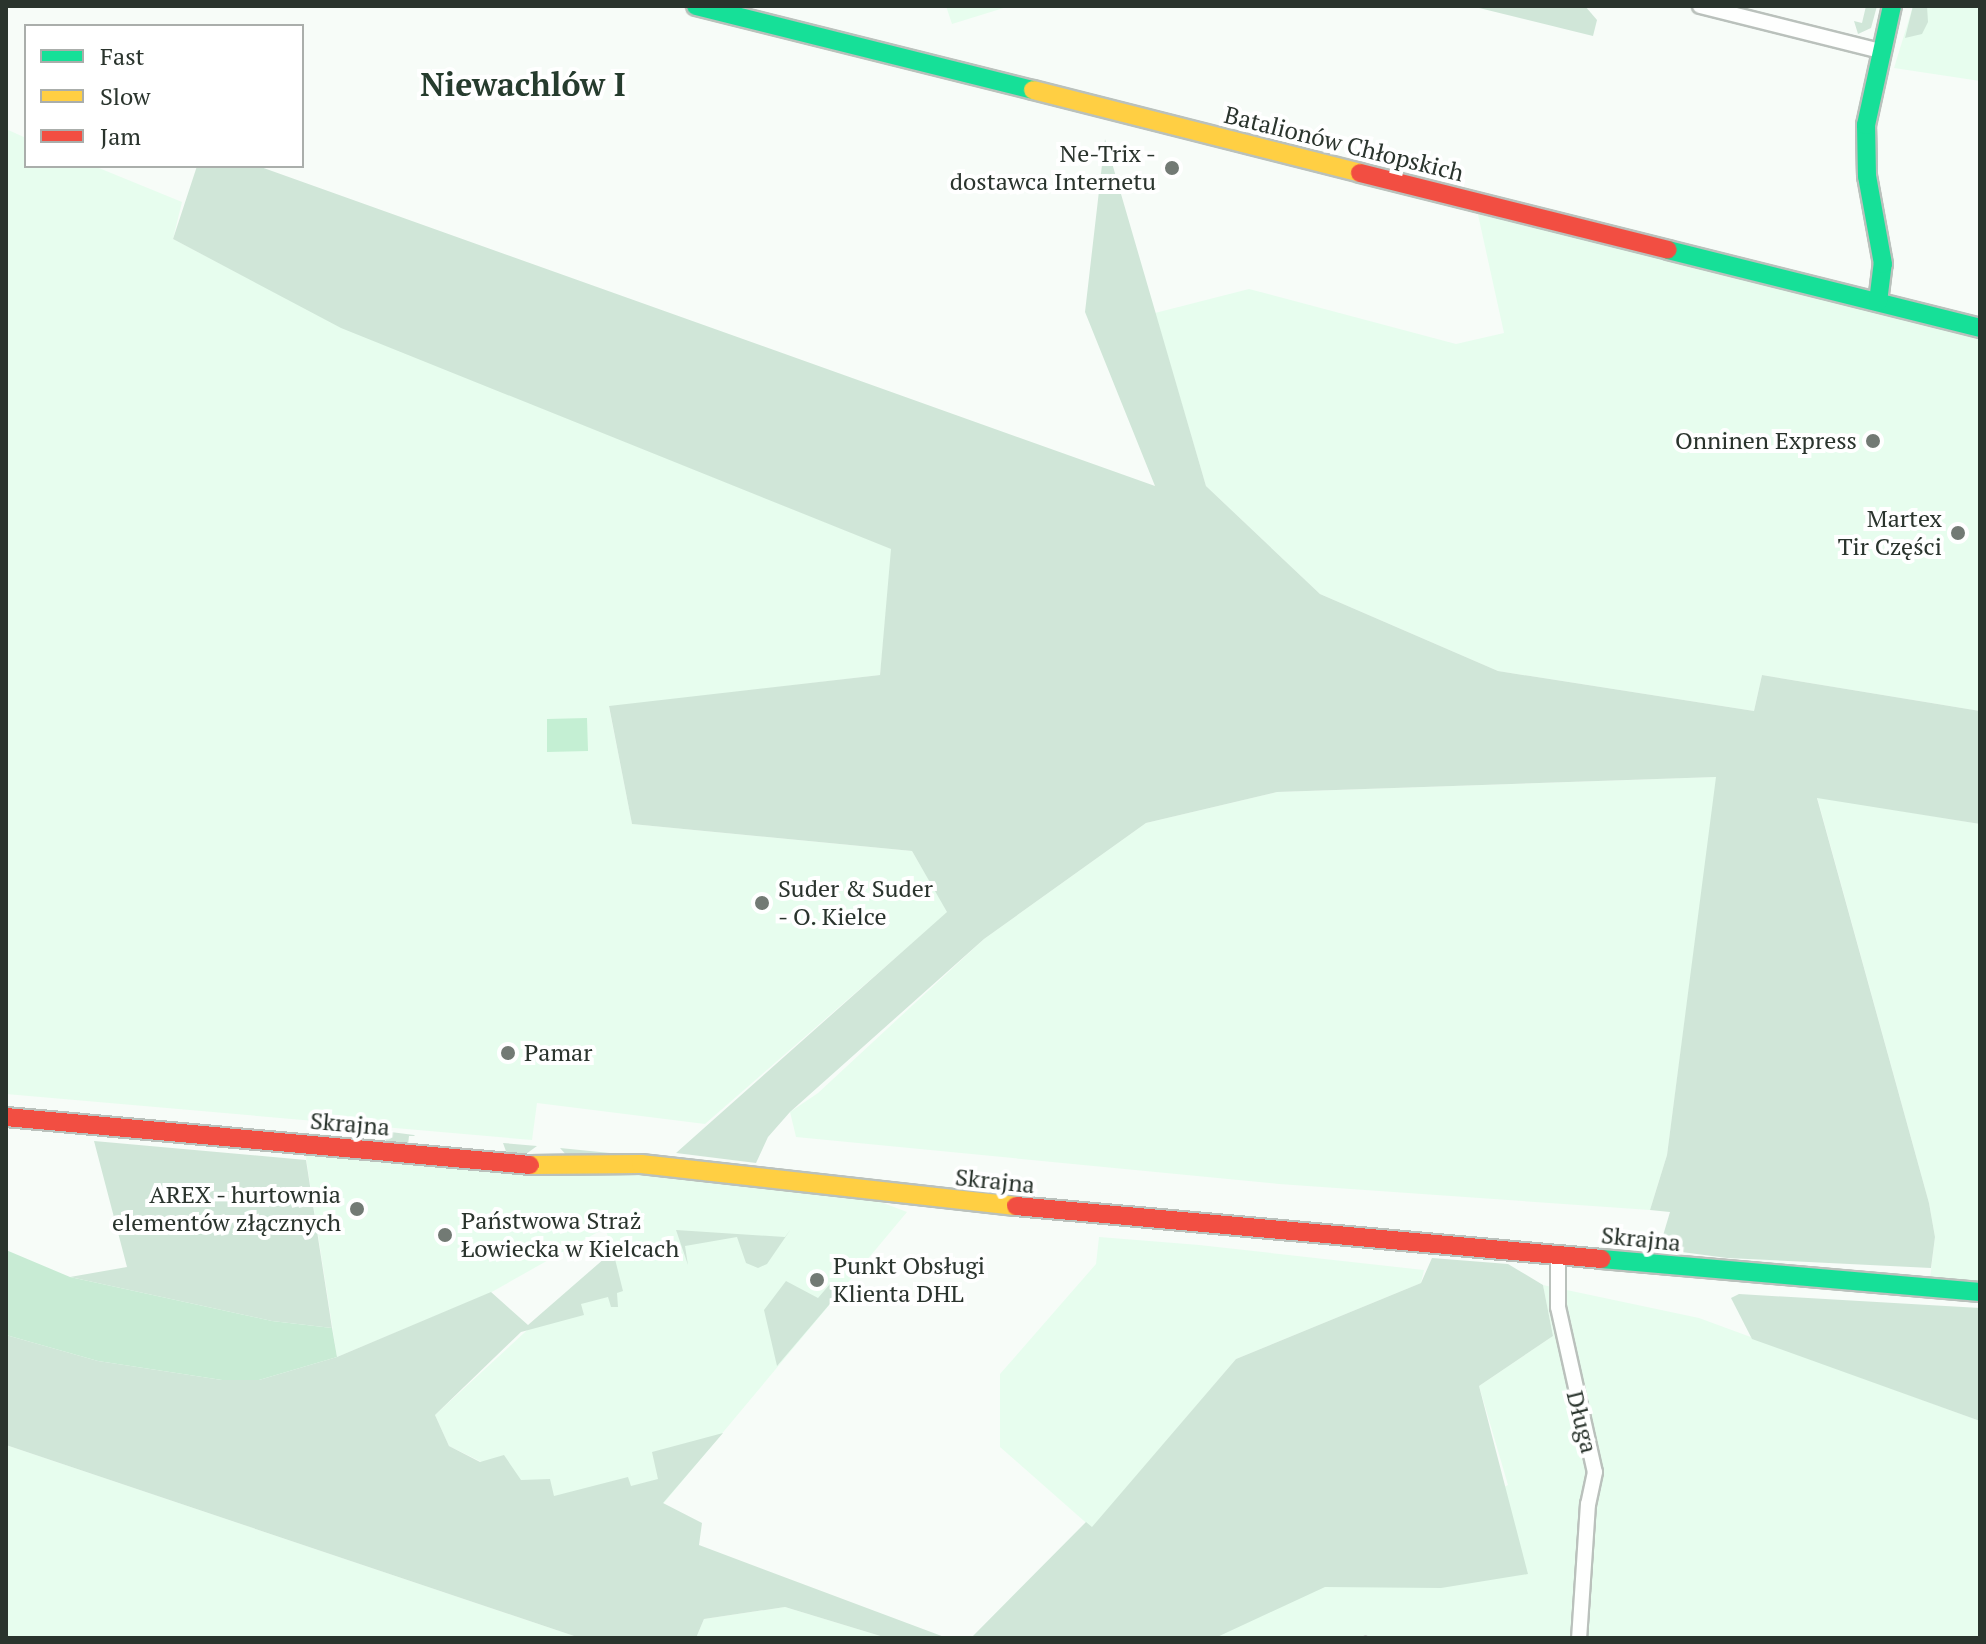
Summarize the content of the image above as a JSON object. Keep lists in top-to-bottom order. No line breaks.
{"streets":{"street":["Batalionów Chłopskich","Skrajna","Długa"]},"crossings":[["Skrajna","Długa"]],"districts":["Niewachlów I"],"places":["Ne-Trix - dostawca Internetu","Onninen Express","Martex Tir Części","Suder & Suder - O. Kielce","Pamar","AREX - hurtownia elementów złącznych","Państwowa Straż Łowiecka w Kielcach","Punkt Obsługi Klienta DHL"],"legend":["Fast","Slow","Jam"]}
